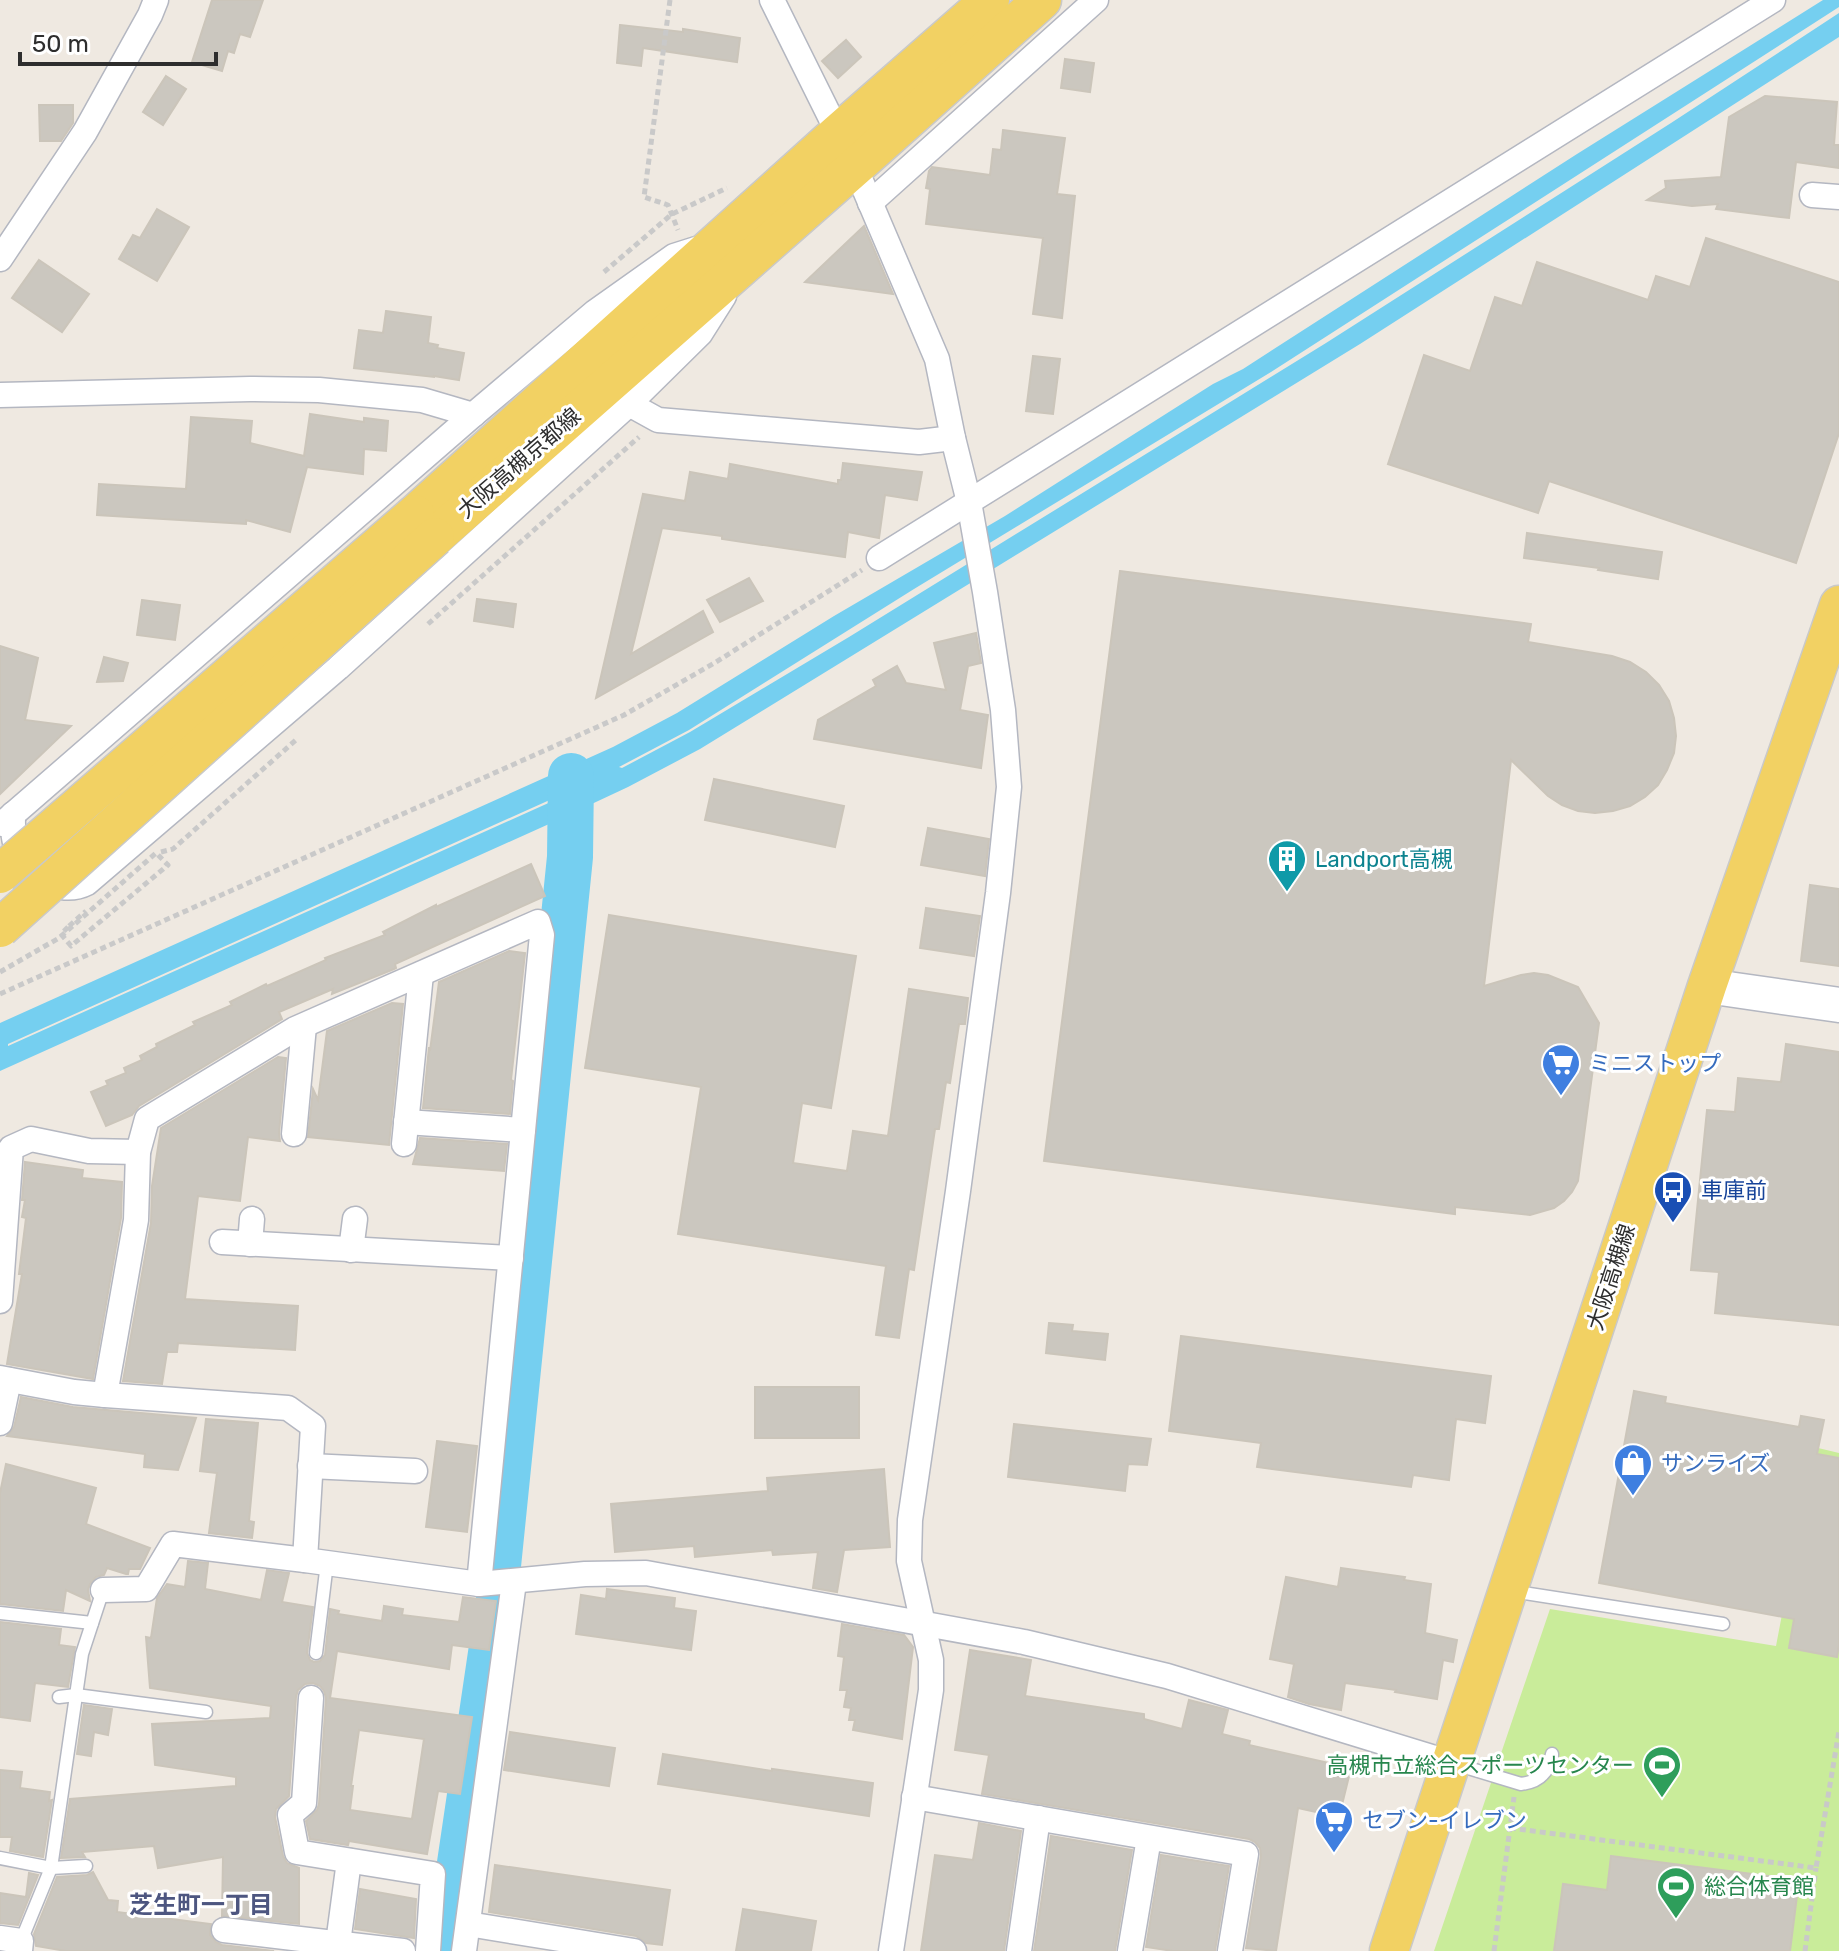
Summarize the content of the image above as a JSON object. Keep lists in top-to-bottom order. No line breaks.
{"streets":{"main road":["大阪高槻京都線","大阪高槻線"]},"districts":["芝生町一丁目"],"places":{"building":["Landport高槻"],"supermarket":["ミニストップ","セブン-イレブン"],"bus stop":["車庫前"],"shop":["サンライズ"],"sports":["高槻市立総合スポーツセンター","総合体育館"]},"scale_bar":"50 m"}
